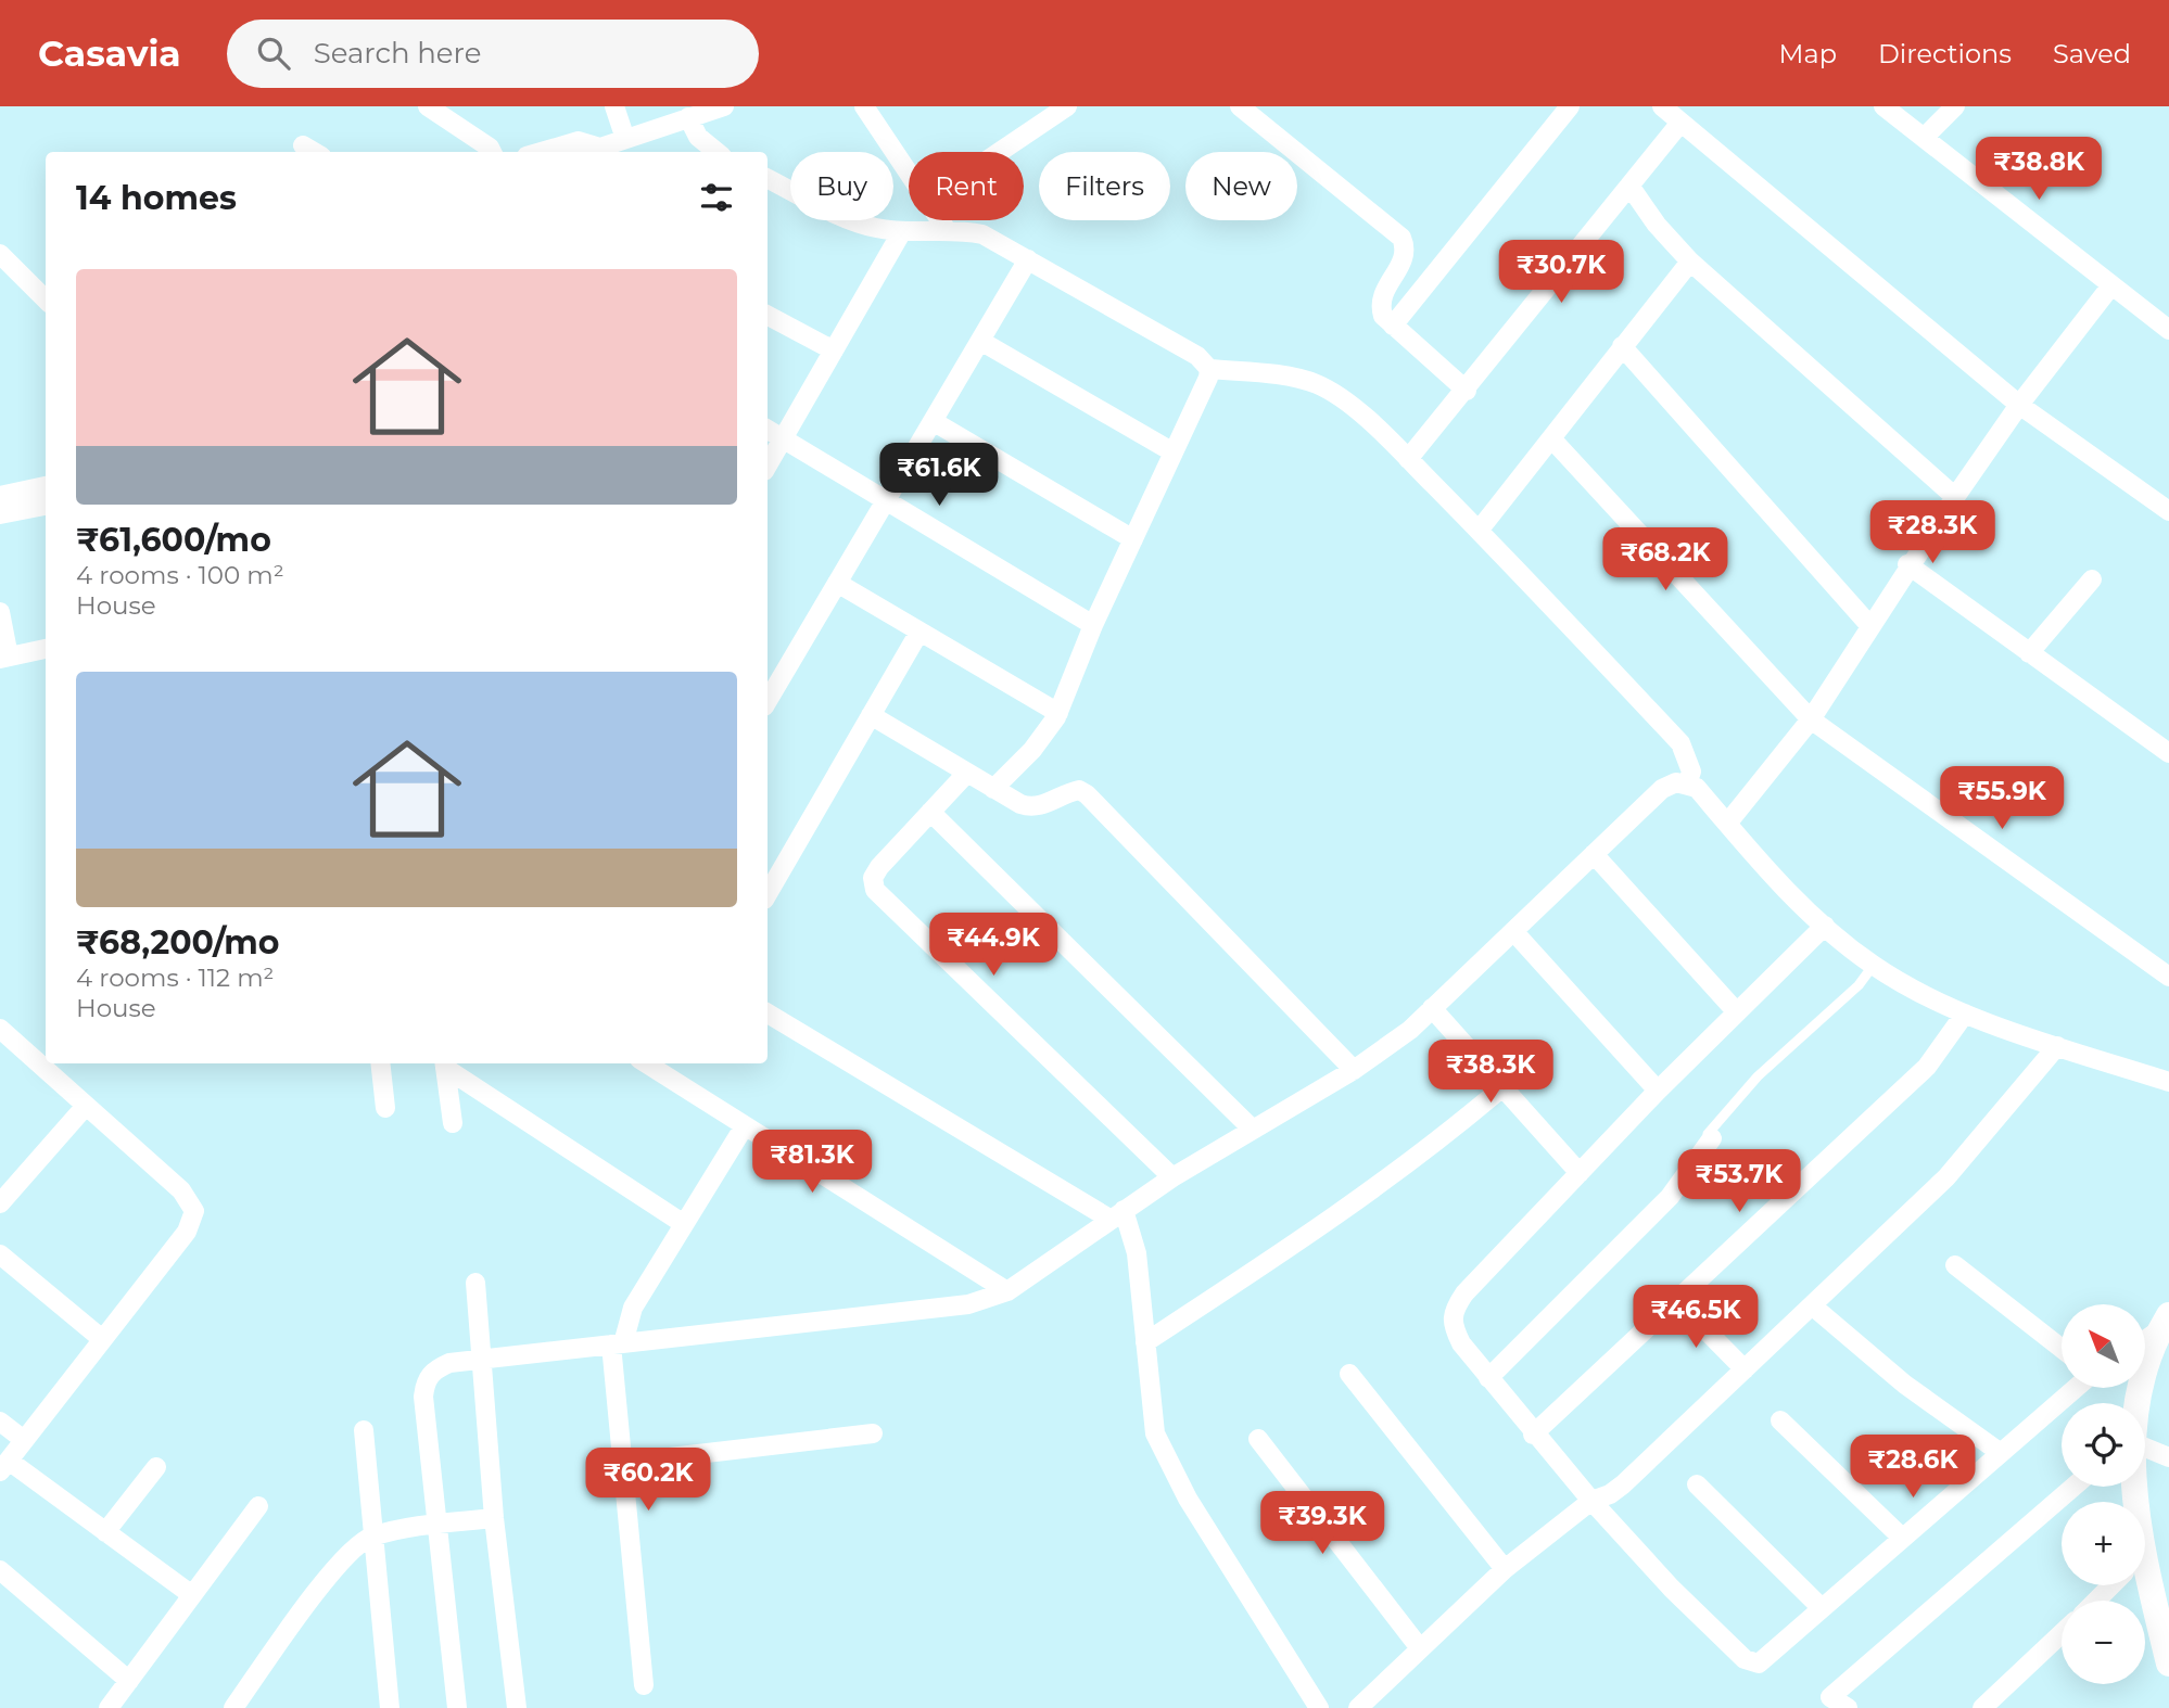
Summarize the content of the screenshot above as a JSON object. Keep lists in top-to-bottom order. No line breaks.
{"north":"top left","page":{"header":"Casavia","search":"Search here","nav":["Map","Directions","Saved"],"price":["₹38.8K","₹30.7K","₹61.6K","₹28.3K","₹68.2K","₹55.9K","₹44.9K","₹38.3K","₹81.3K","₹53.7K","₹46.5K","₹28.6K","₹60.2K","₹39.3K"],"chip":["Buy","Rent","Filters","New"],"heading":"14 homes","list":[{"name":"₹61,600/mo","note":"4 rooms · 100 m² · House"},{"name":"₹68,200/mo","note":"4 rooms · 112 m² · House"}],"map_buttons":["+","−"]}}
